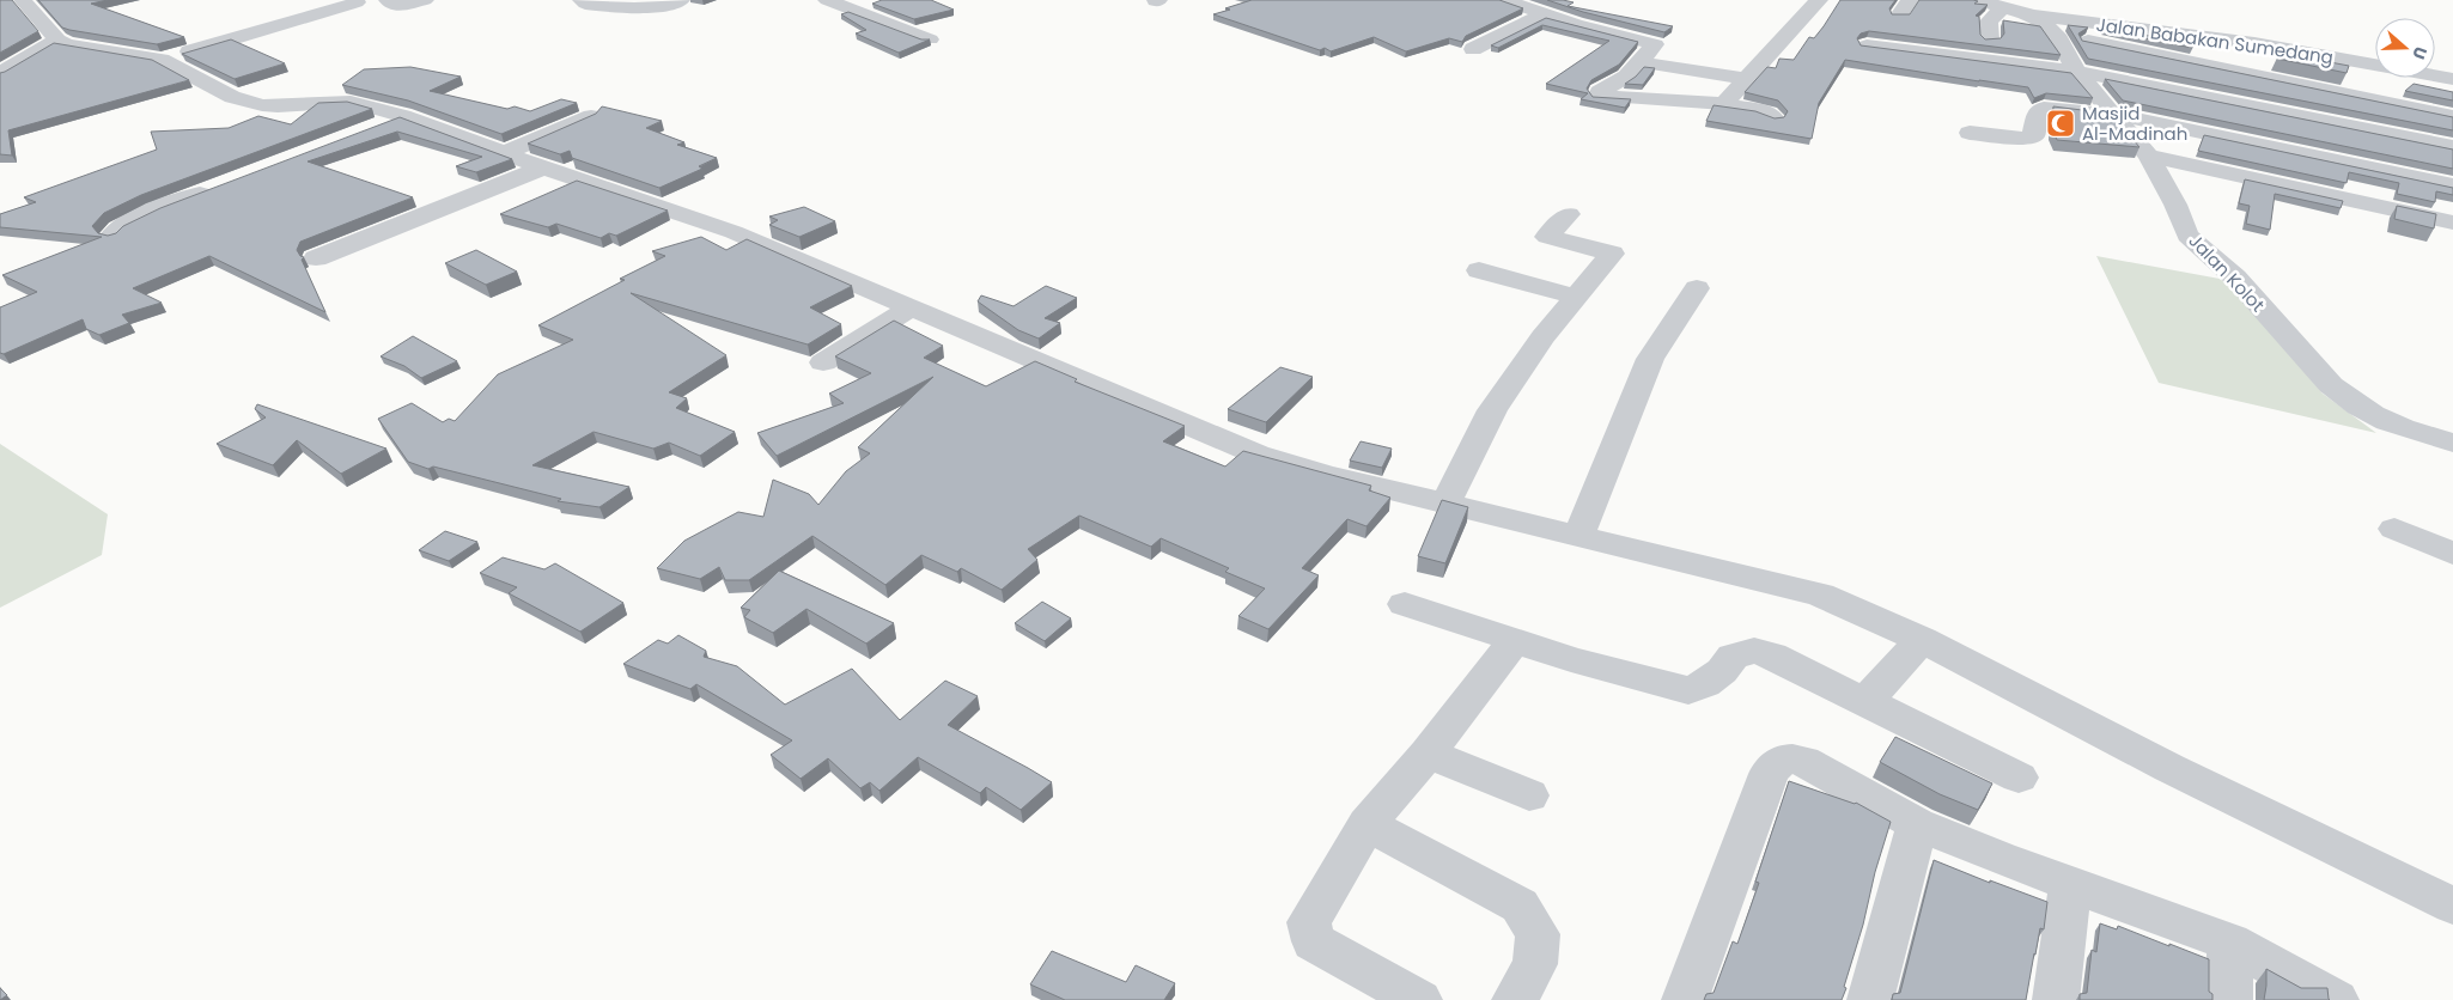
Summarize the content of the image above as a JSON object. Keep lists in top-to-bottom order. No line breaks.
{"streets":{"street":["Jalan Babakan Sumedang","Jalan Kolot"]},"crossings":[["Jalan Babakan Sumedang","Jalan Kolot"]],"places":{"mosque":["Masjid Al-Madinah"]},"north":"right"}
